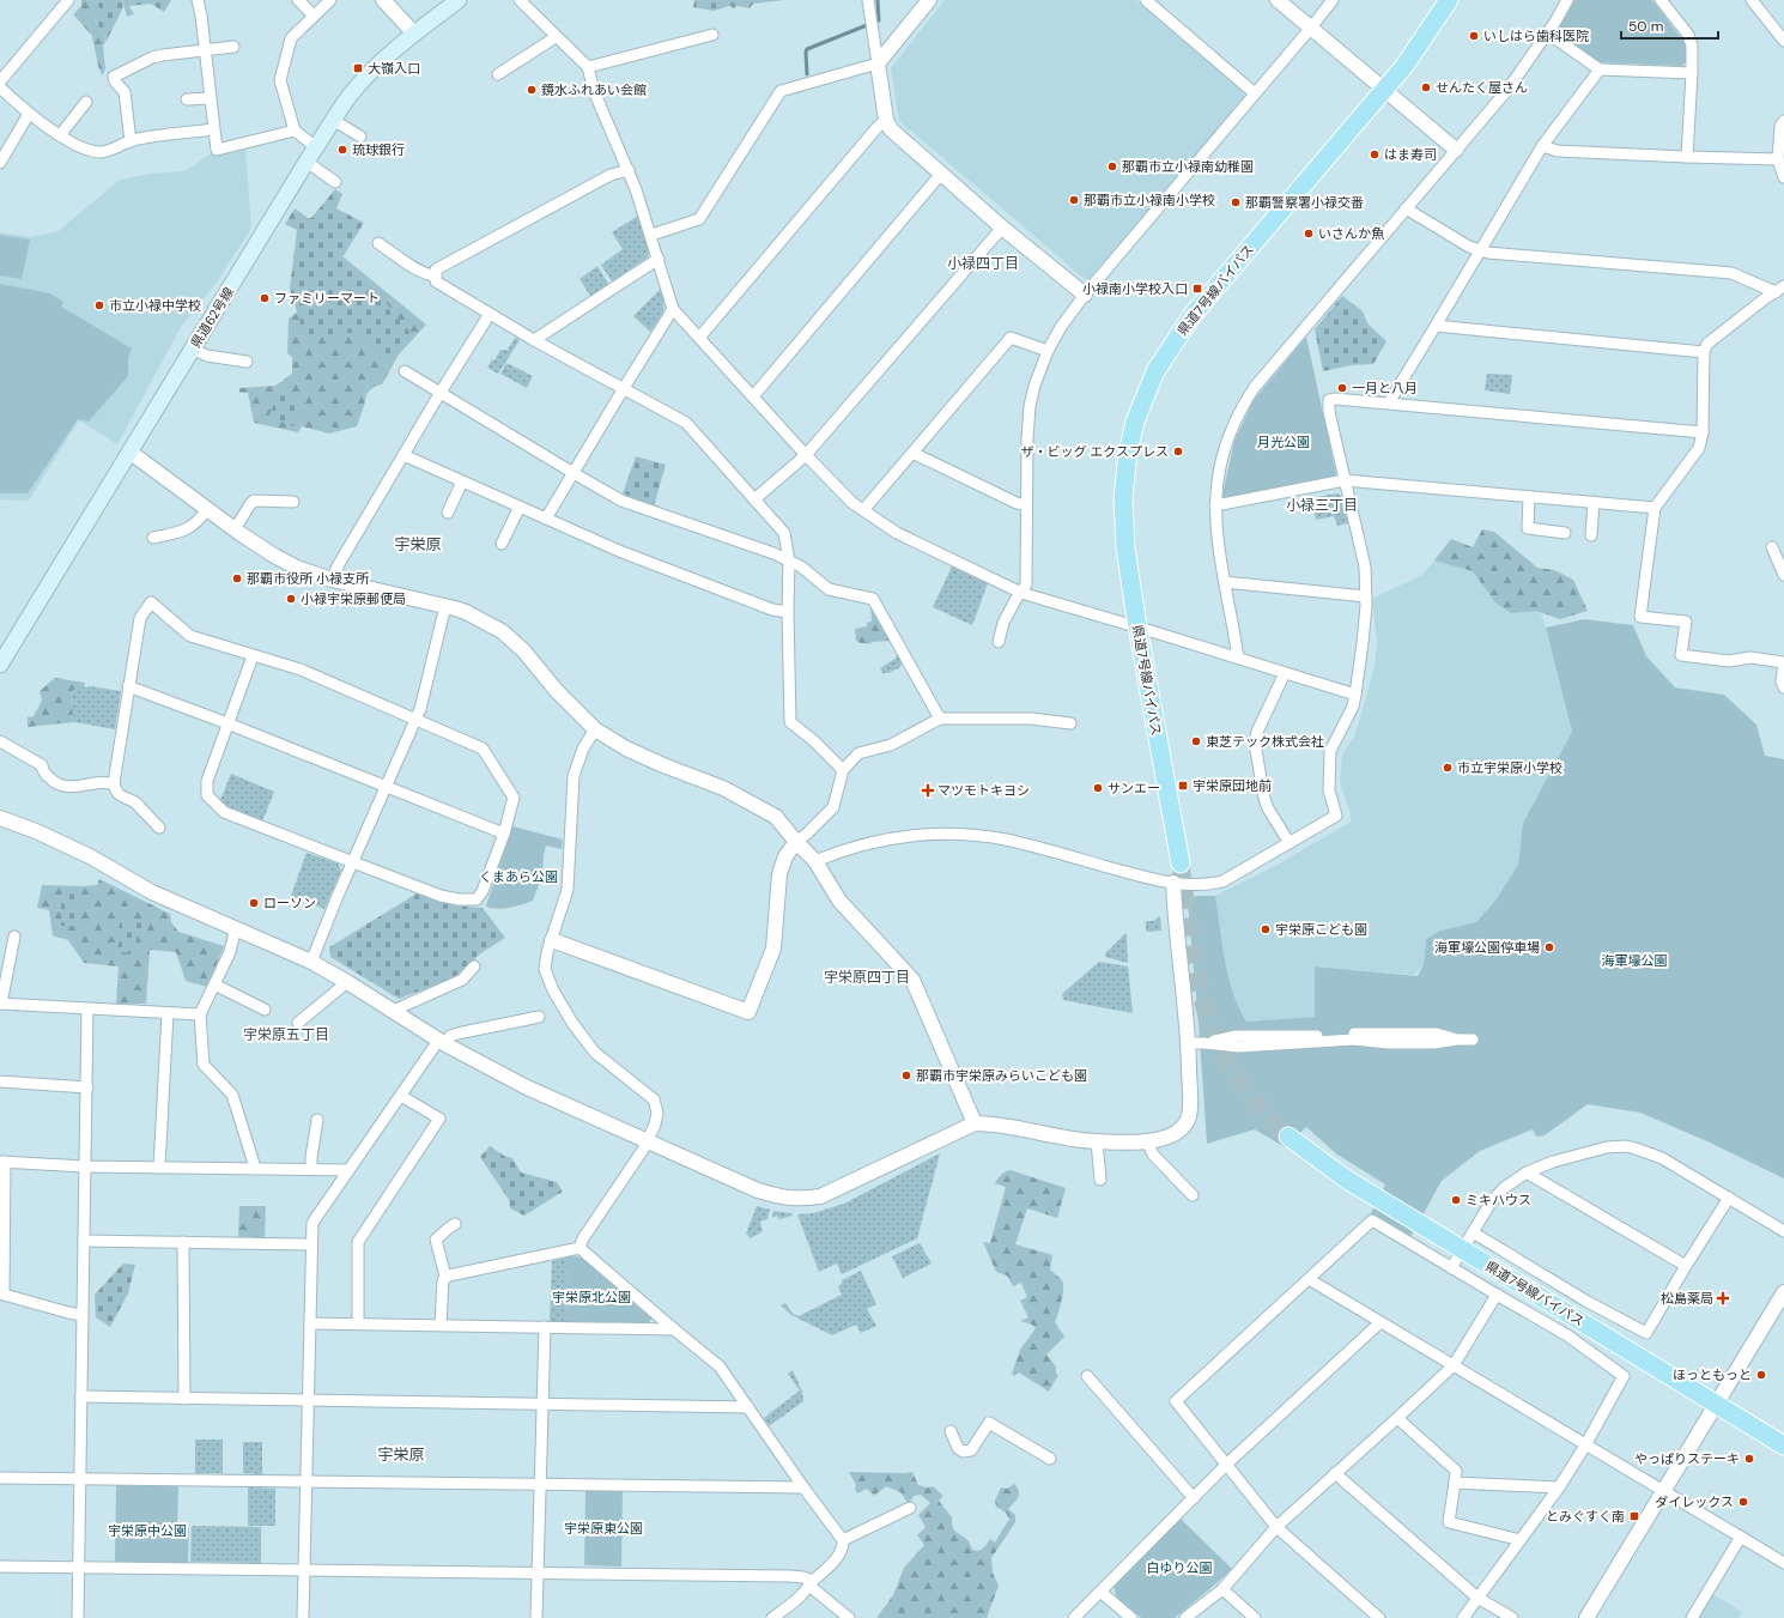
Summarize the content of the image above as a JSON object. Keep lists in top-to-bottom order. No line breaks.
{"streets":{"main road":["県道7号線バイパス","県道62号線"]},"districts":["小禄四丁目","小禄三丁目","宇栄原","宇栄原四丁目","宇栄原五丁目","宇栄原"],"parks":["月光公園","くまあら公園","海軍壕公園","宇栄原北公園","宇栄原東公園","宇栄原中公園","白ゆり公園"],"places":{"other":["いしはら歯科医院","せんたく屋さん","鏡水ふれあい会館","琉球銀行","はま寿司","那覇市立小禄南幼稚園","那覇市立小禄南小学校","那覇警察署小禄交番","いさんか魚","ファミリーマート","市立小禄中学校","一月と八月","ザ・ビッグ エクスプレス","那覇市役所 小禄支所","小禄宇栄原郵便局","東芝テック株式会社","市立宇栄原小学校","サンエー","ローソン","宇栄原こども園","海軍壕公園停車場","那覇市宇栄原みらいこども園","ミキハウス","ほっともっと","やっぱりステーキ","ダイレックス"],"transit":["大嶺入口","小禄南小学校入口","宇栄原団地前","とみぐすく南"],"health":["マツモトキヨシ","松島薬局"]},"scale_bar":"50 m"}
